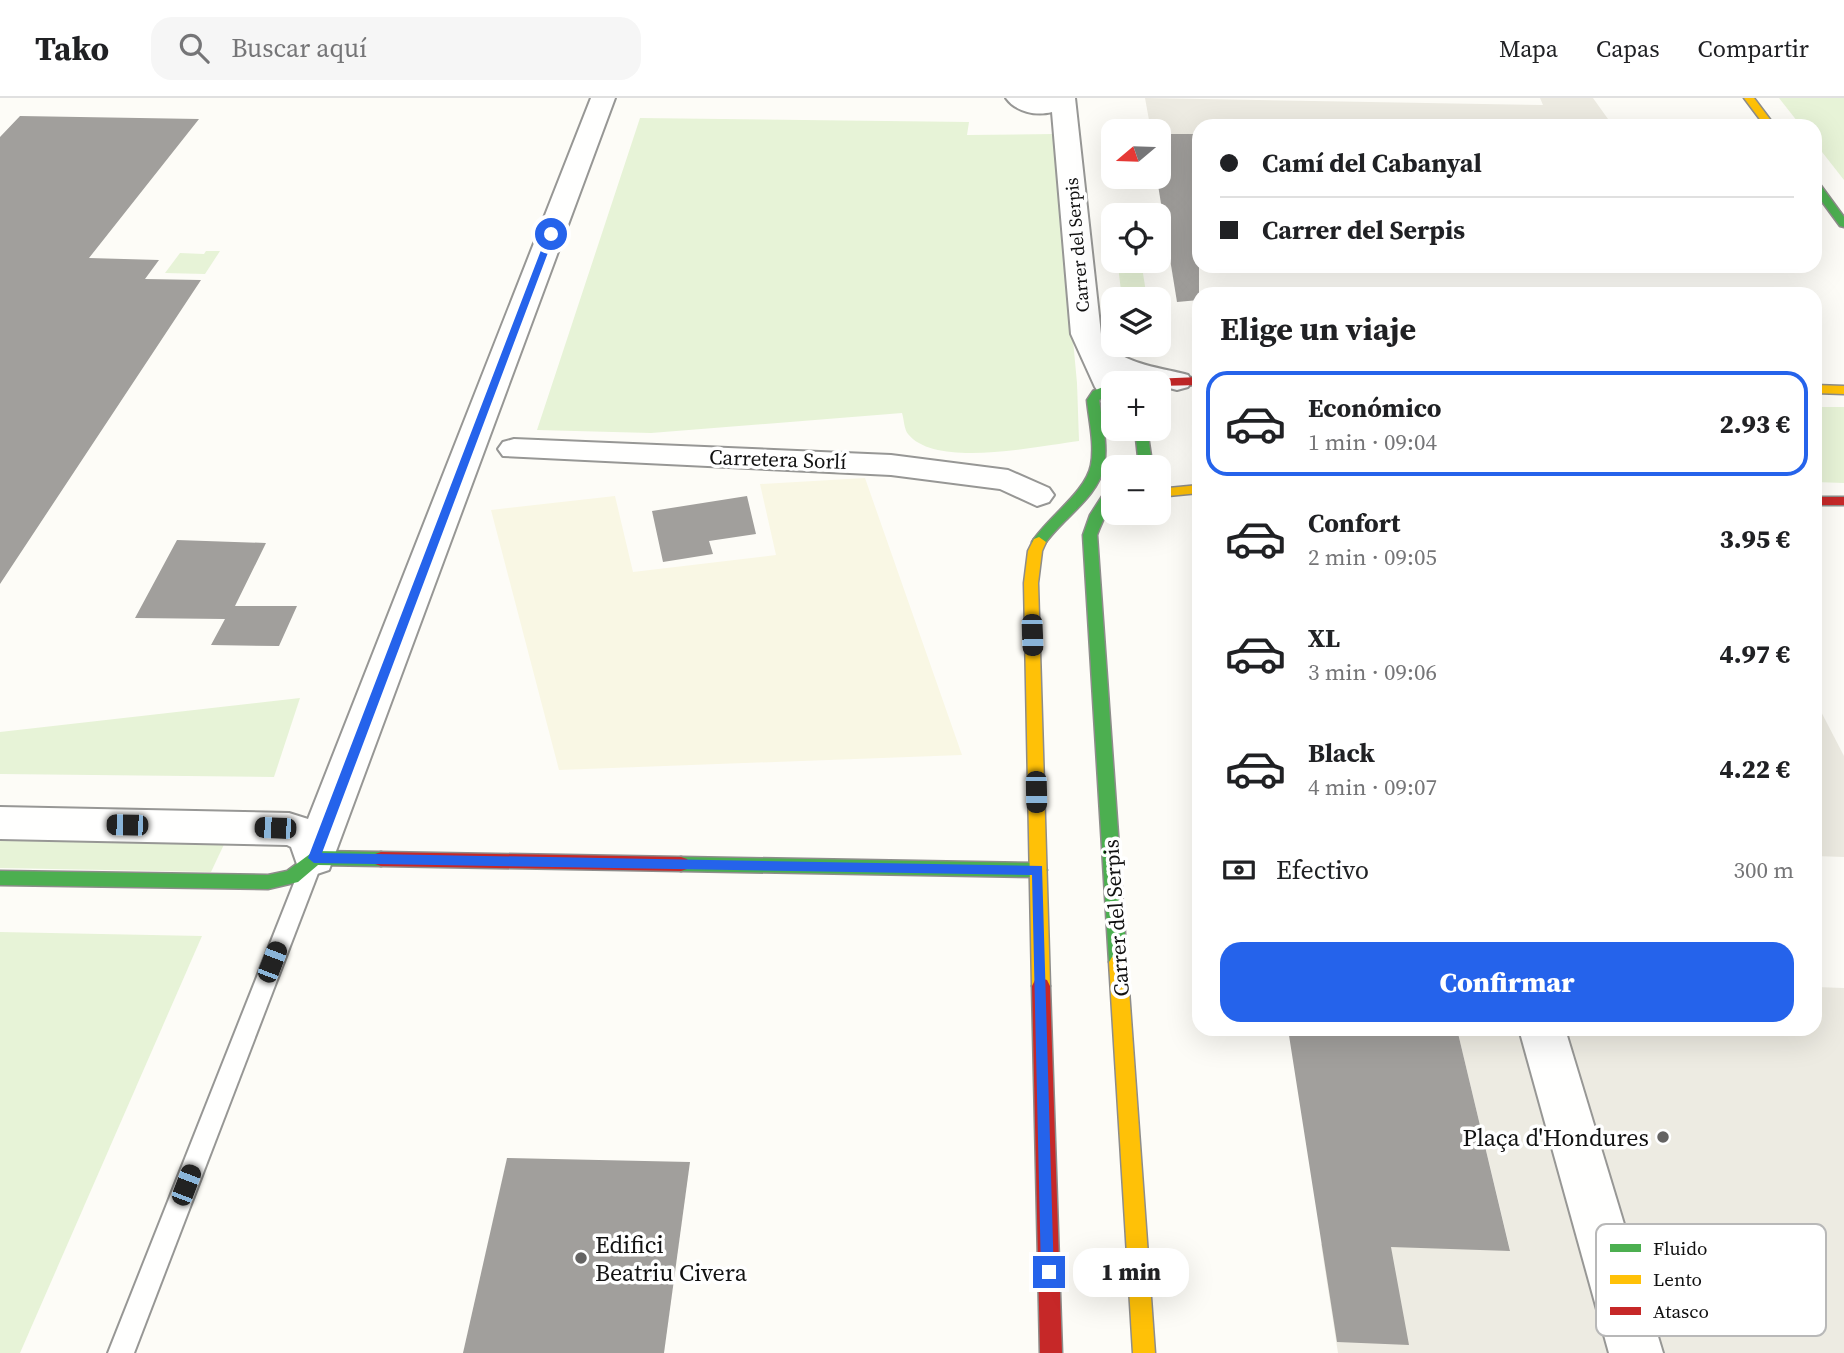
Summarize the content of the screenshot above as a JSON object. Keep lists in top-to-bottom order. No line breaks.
{"streets":{"street":["Carrer del Serpis","Carretera Sorlí"]},"places":["Plaça d'Hondures","Edifici Beatriu Civera"],"legend":["Fluido","Lento","Atasco"],"north":"left","page":{"header":"Tako","search":"Buscar aquí","nav":["Mapa","Capas","Compartir"],"map_buttons":["+","−"],"banner":["Camí del Cabanyal","Carrer del Serpis"],"heading":"Elige un viaje","list":[{"name":"Económico","note":"1 min · 09:04","value":"2.93 €"},{"name":"Confort","note":"2 min · 09:05","value":"3.95 €"},{"name":"XL","note":"3 min · 09:06","value":"4.97 €"},{"name":"Black","note":"4 min · 09:07","value":"4.22 €"}],"pay":["Efectivo","300 m"],"buttons":"Confirmar","bubble":"1 min"}}
